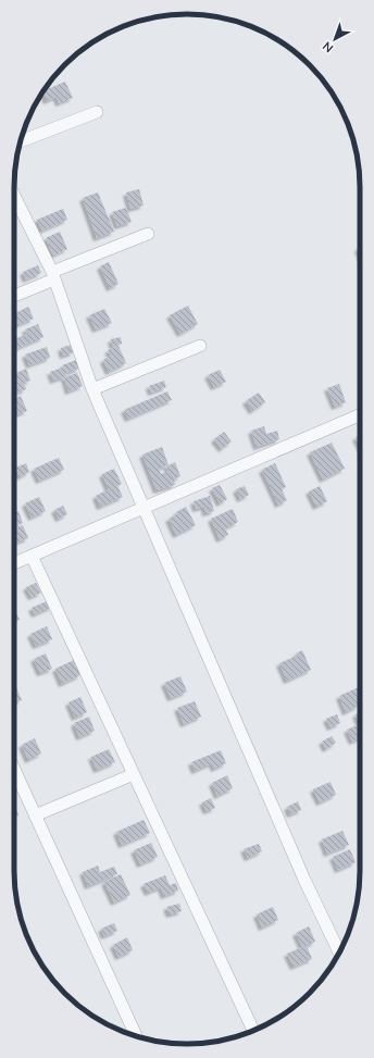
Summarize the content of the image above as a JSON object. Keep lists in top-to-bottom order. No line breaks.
{"north":"bottom left"}
